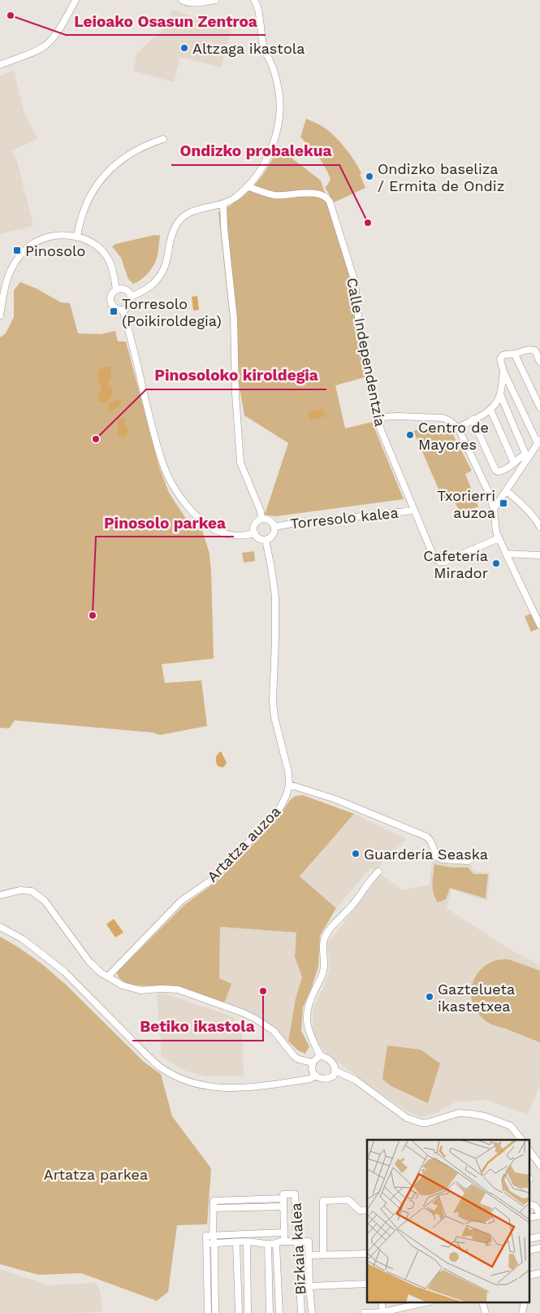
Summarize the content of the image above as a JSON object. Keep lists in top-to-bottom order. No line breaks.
{"streets":{"street":["Calle Independentzia","Torresolo kalea","Artatza auzoa","Bizkaia kalea"]},"crossings":[["Calle Independentzia","Torresolo kalea"]],"parks":["Artatza parkea"],"places":{"other":["Leioako Osasun Zentroa","Altzaga ikastola","Ondizko baseliza / Ermita de Ondiz","Ondizko probalekua","Centro de Mayores","Pinosoloko kiroldegia","Cafetería Mirador","Pinosolo parkea","Guardería Seaska","Betiko ikastola","Gaztelueta ikastetxea"],"transit":["Pinosolo","Torresolo (Poikiroldegia)","Txorierri auzoa"]}}
